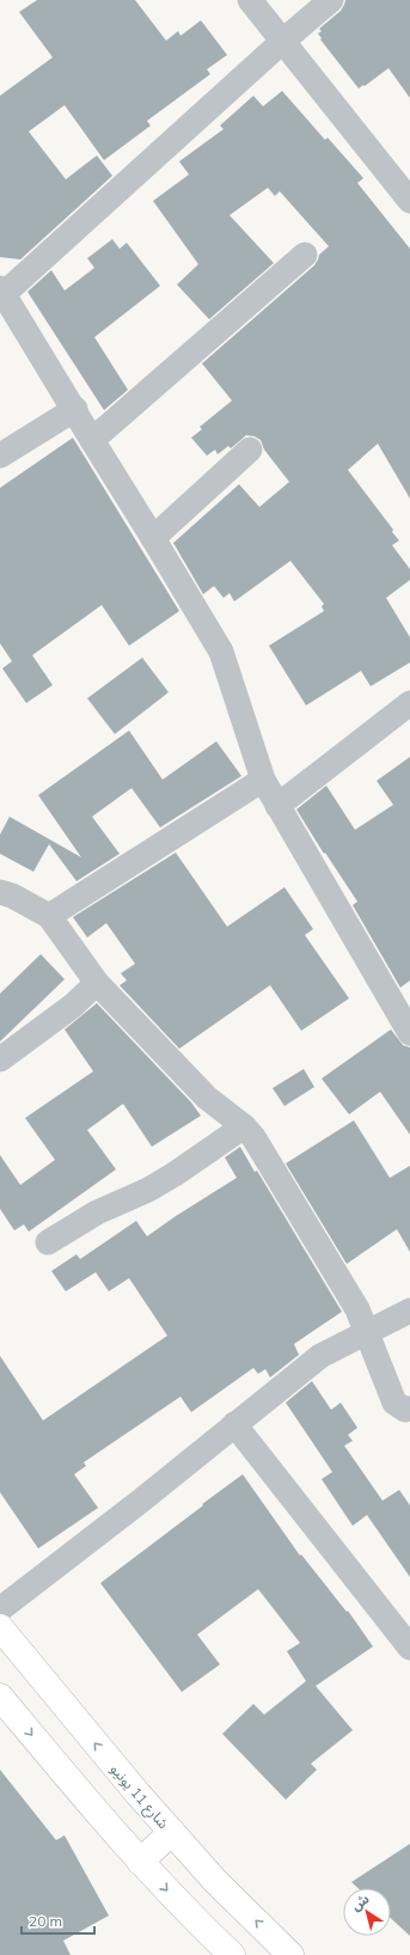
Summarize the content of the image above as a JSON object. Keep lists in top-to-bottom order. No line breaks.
{"streets":{"highway":["شارع 11 يونيو"]},"scale_bar":"20 m","north":"top left"}
